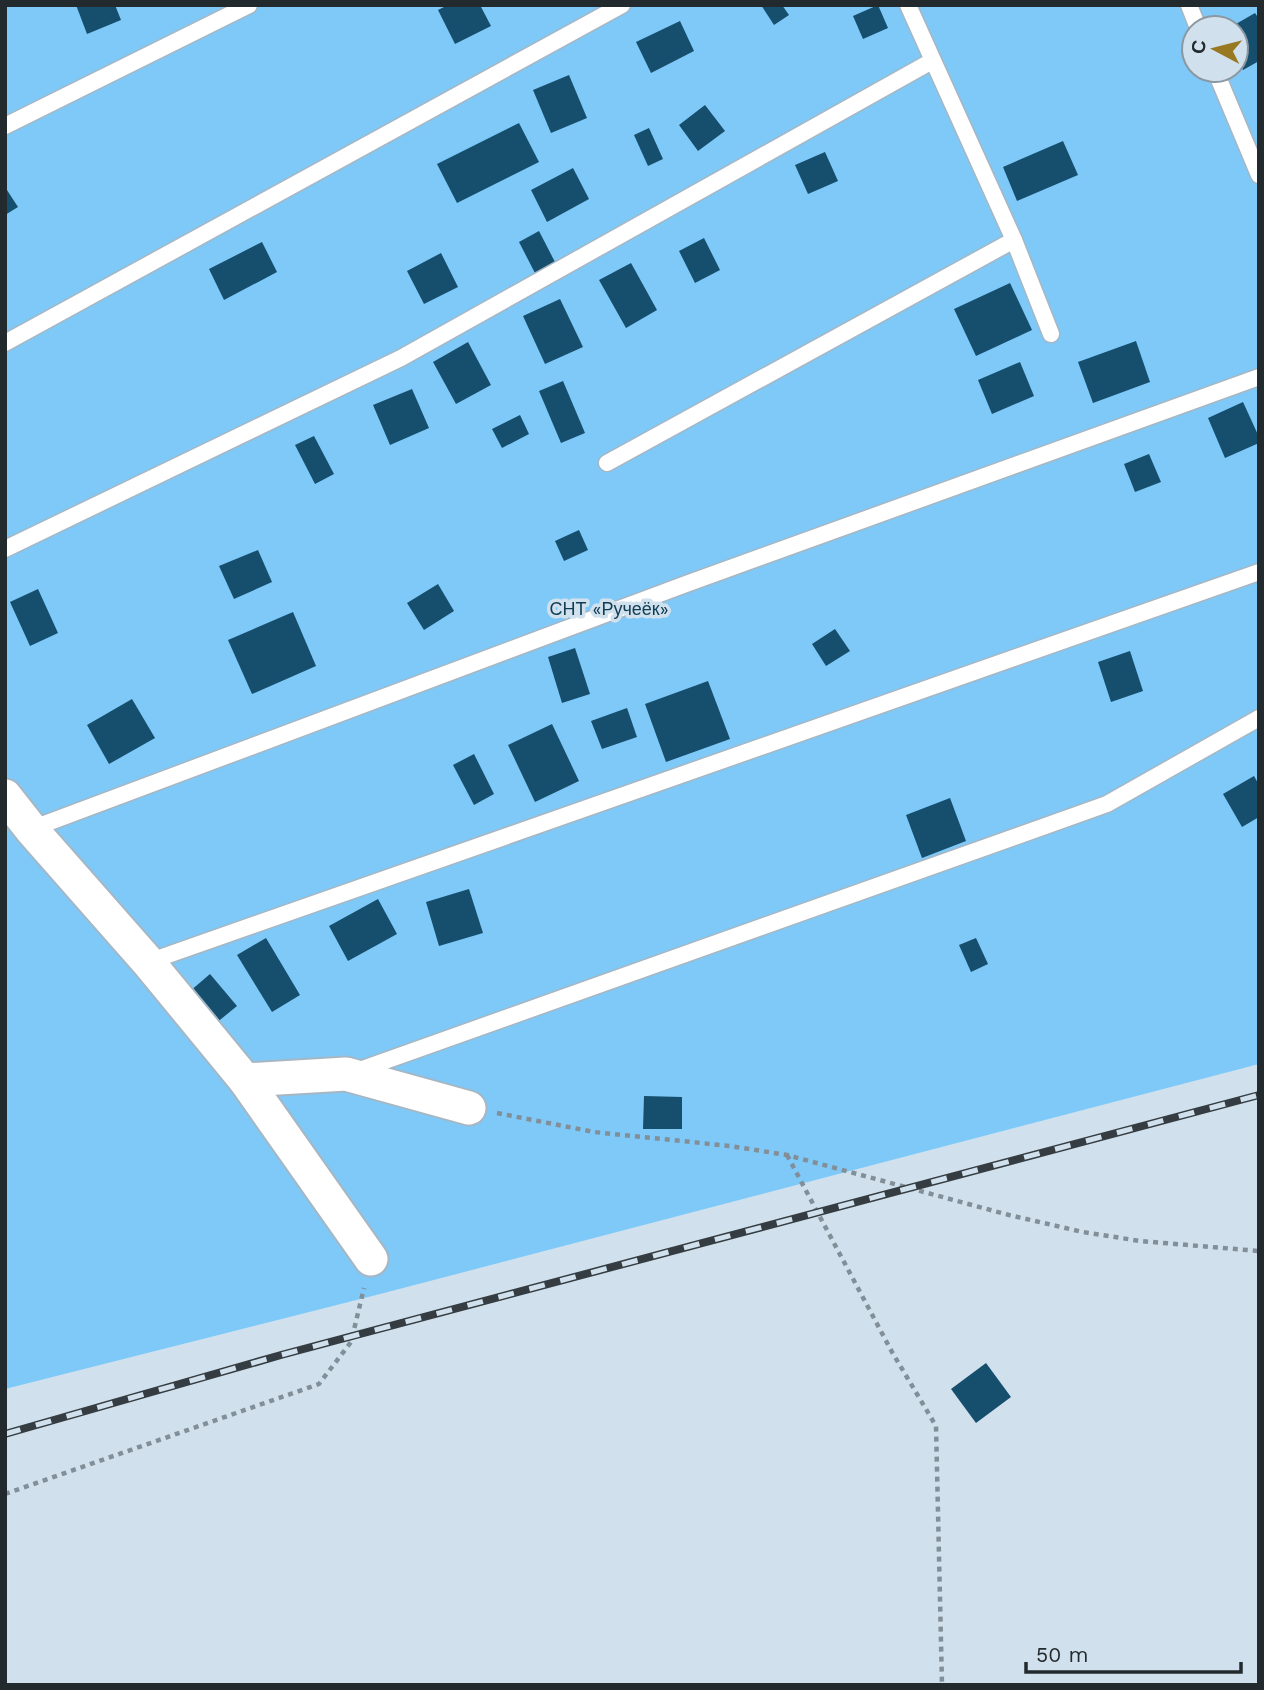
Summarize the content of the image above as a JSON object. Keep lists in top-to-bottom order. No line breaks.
{"parks":["СНТ «Ручеёк»"],"scale_bar":"50 m","north":"left"}
